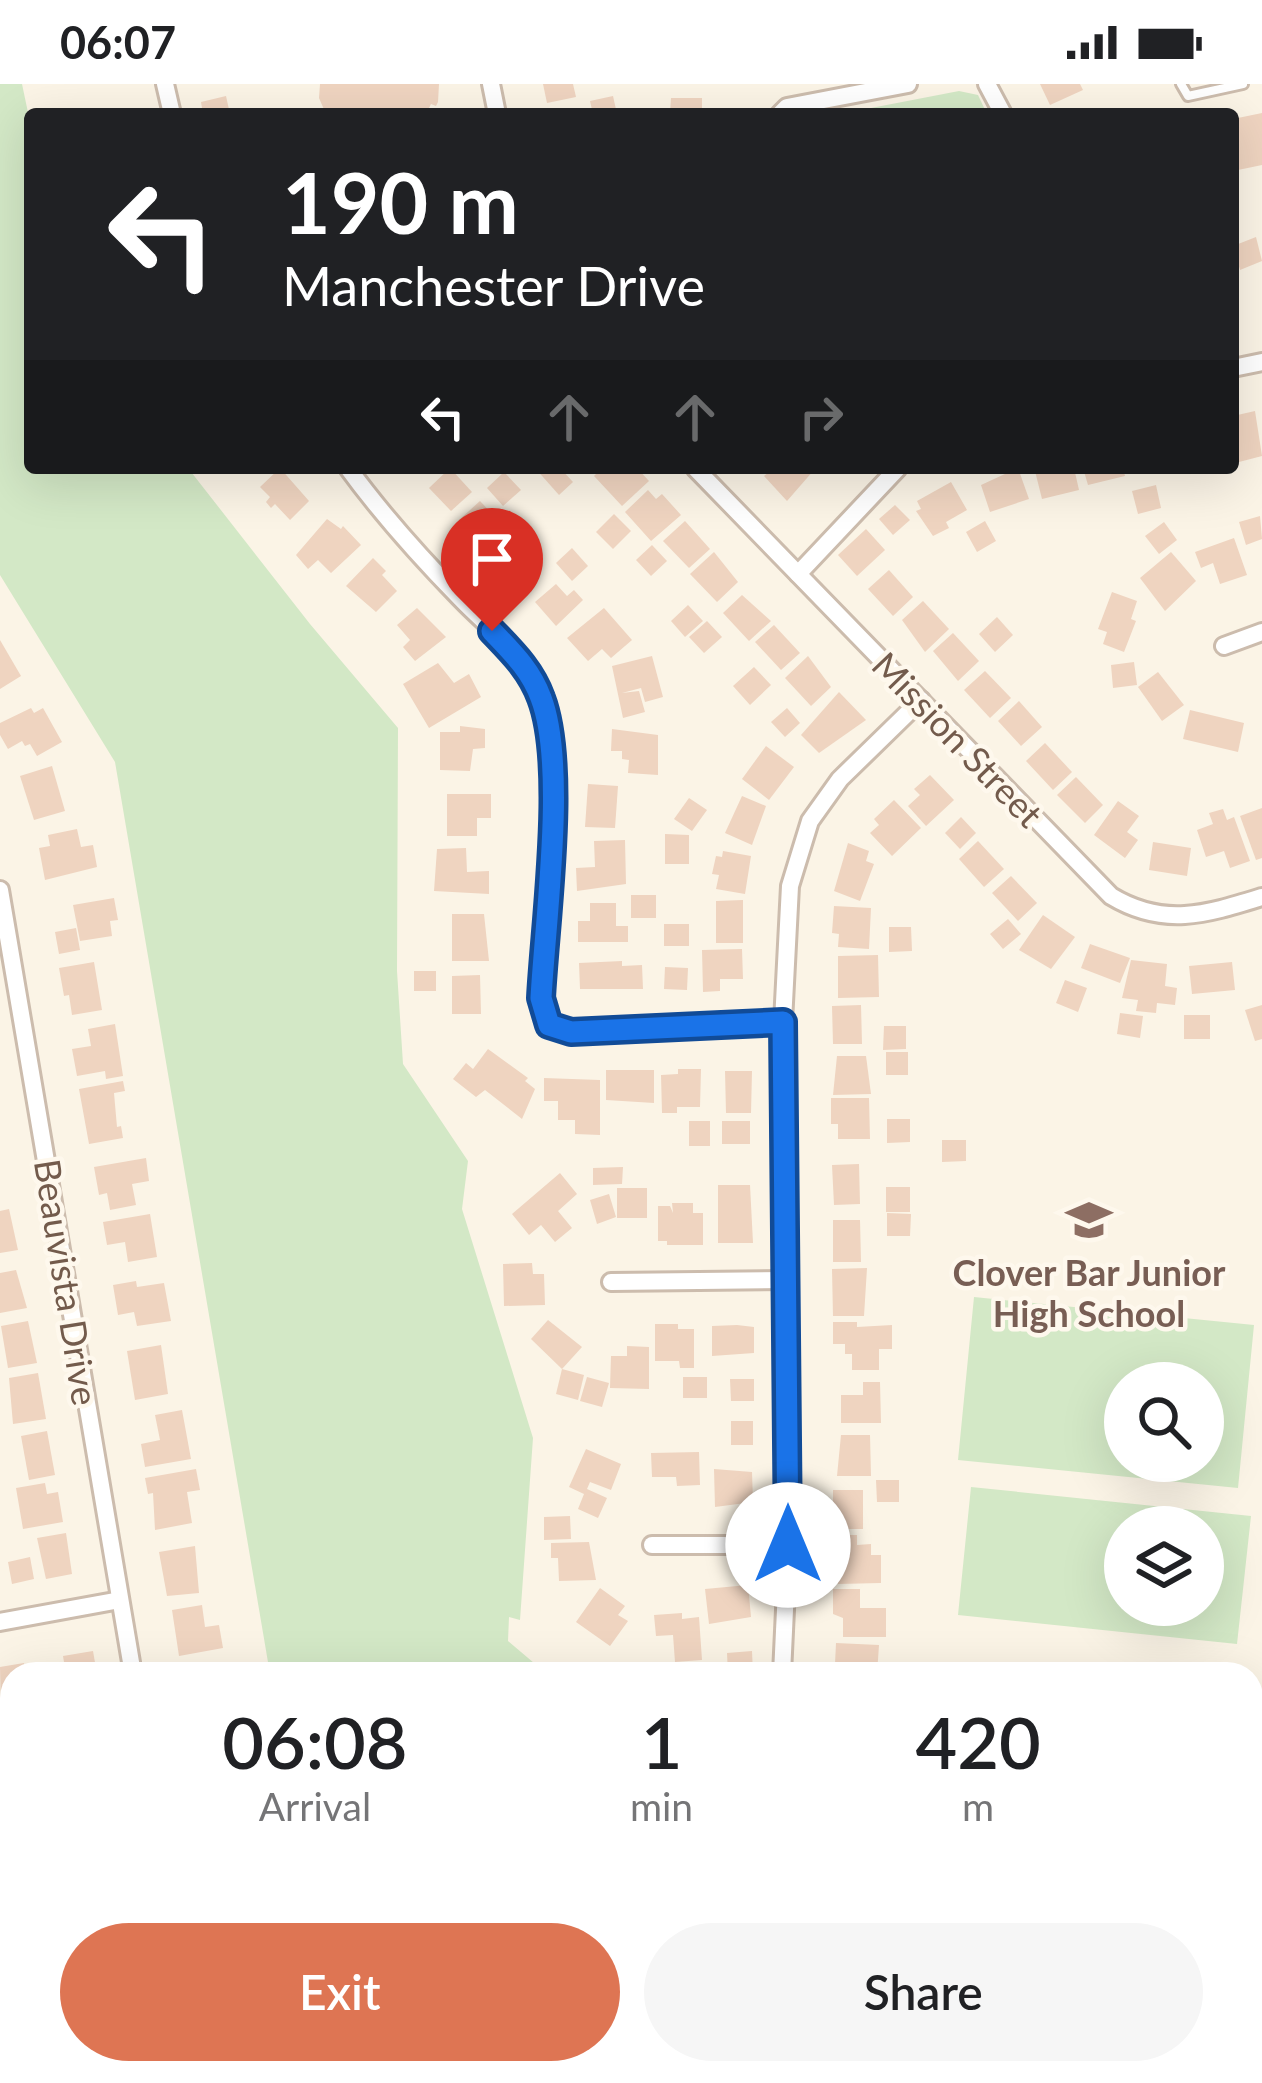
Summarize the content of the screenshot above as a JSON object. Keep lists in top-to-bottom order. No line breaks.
{"streets":{"street":["Mission Street","Beauvista Drive"]},"places":{"school or university":["Clover Bar Junior High School"]},"page":{"status":"06:07","turn":["190 m","Manchester Drive"],"eta":["06:08","Arrival","1","min","420","m"],"buttons":["Exit","Share"]}}
